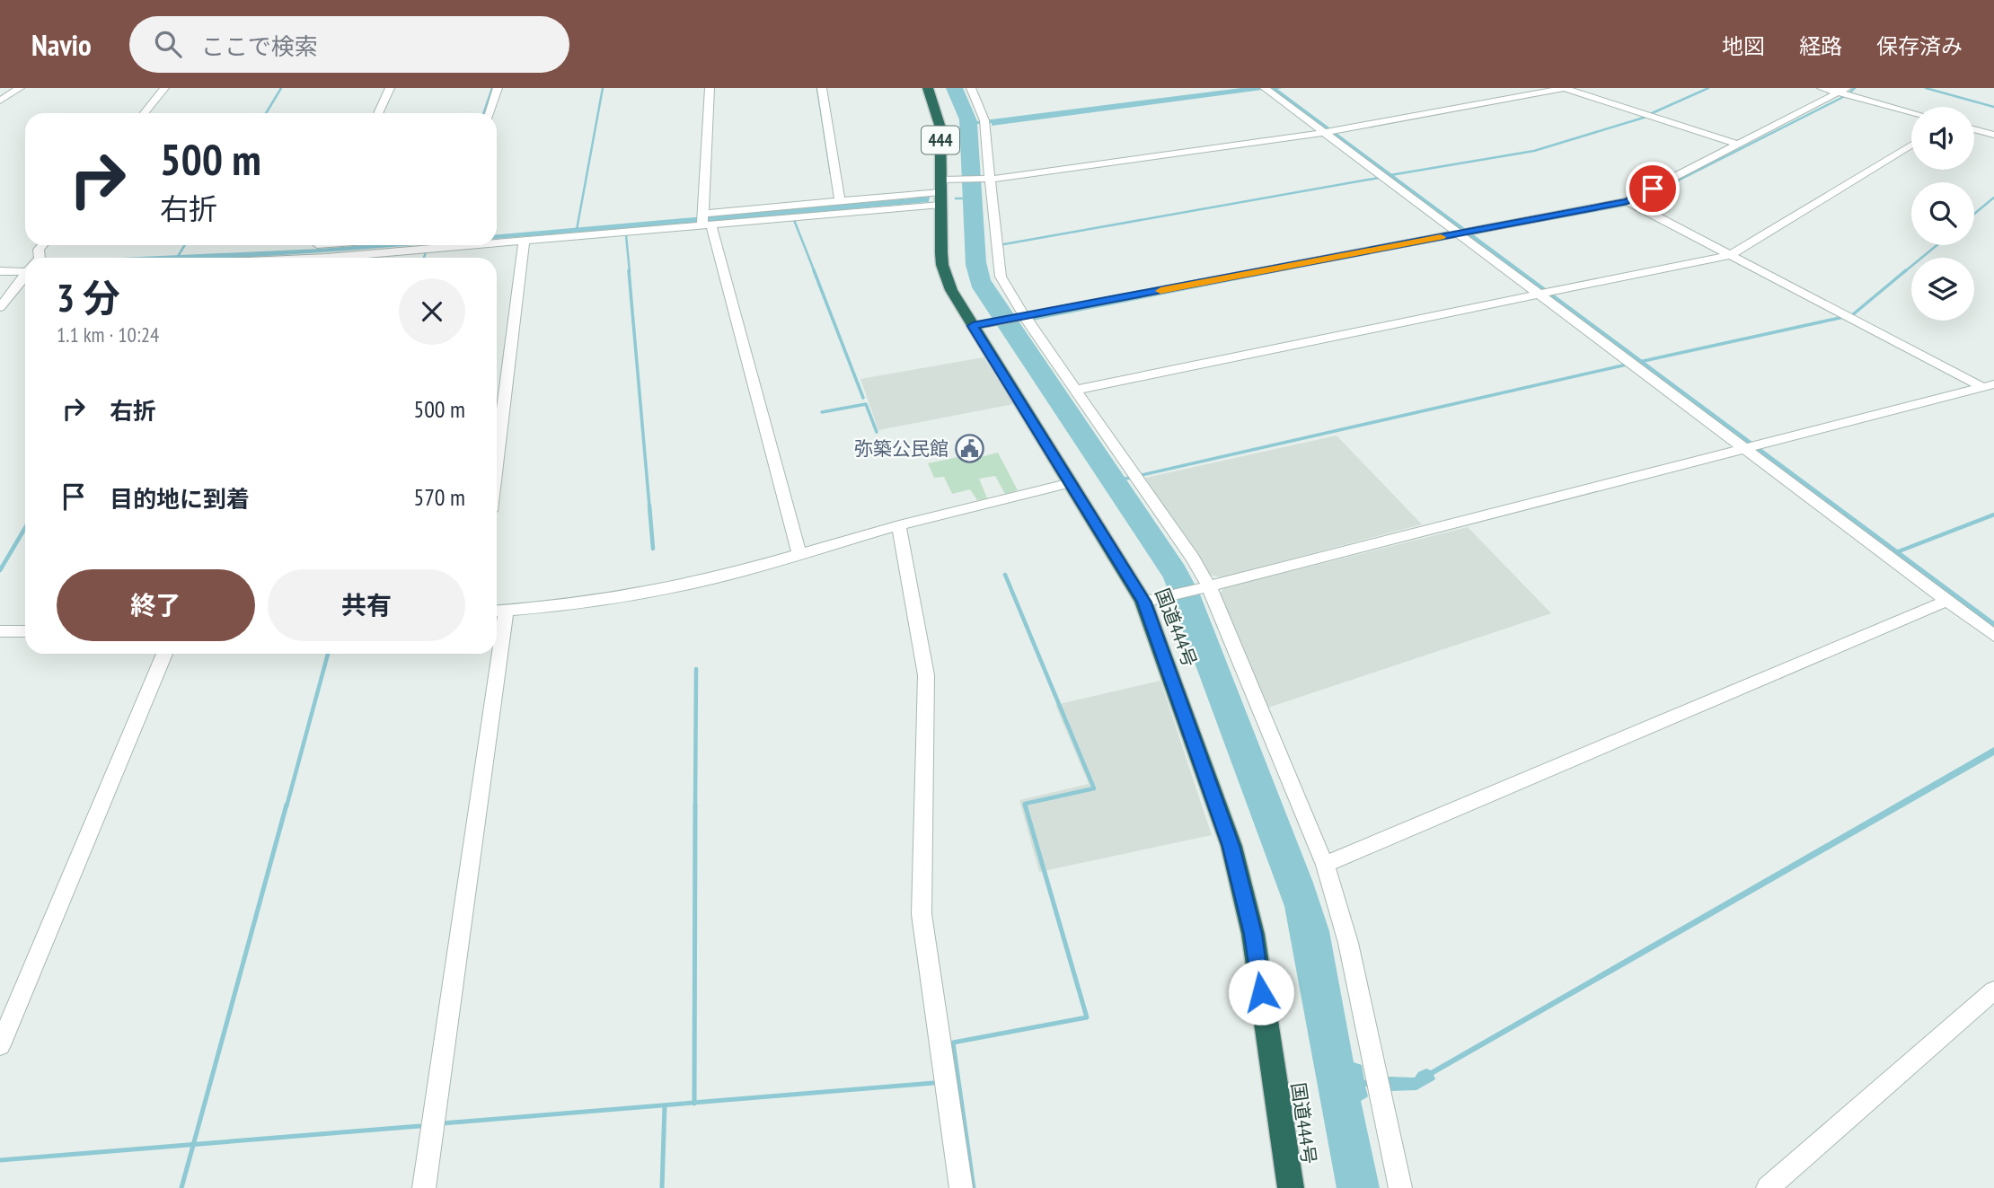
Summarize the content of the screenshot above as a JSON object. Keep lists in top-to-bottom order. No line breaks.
{"streets":{"highway":["444","国道444号"]},"places":{"public building":["弥築公民館"]},"page":{"header":"Navio","search":"ここで検索","nav":["地図","経路","保存済み"],"turn":["500 m","右折"],"heading":["3 分","1.1 km · 10:24"],"list":[{"name":"右折","value":"500 m"},{"name":"目的地に到着","value":"570 m"}],"buttons":["終了","共有"]}}
